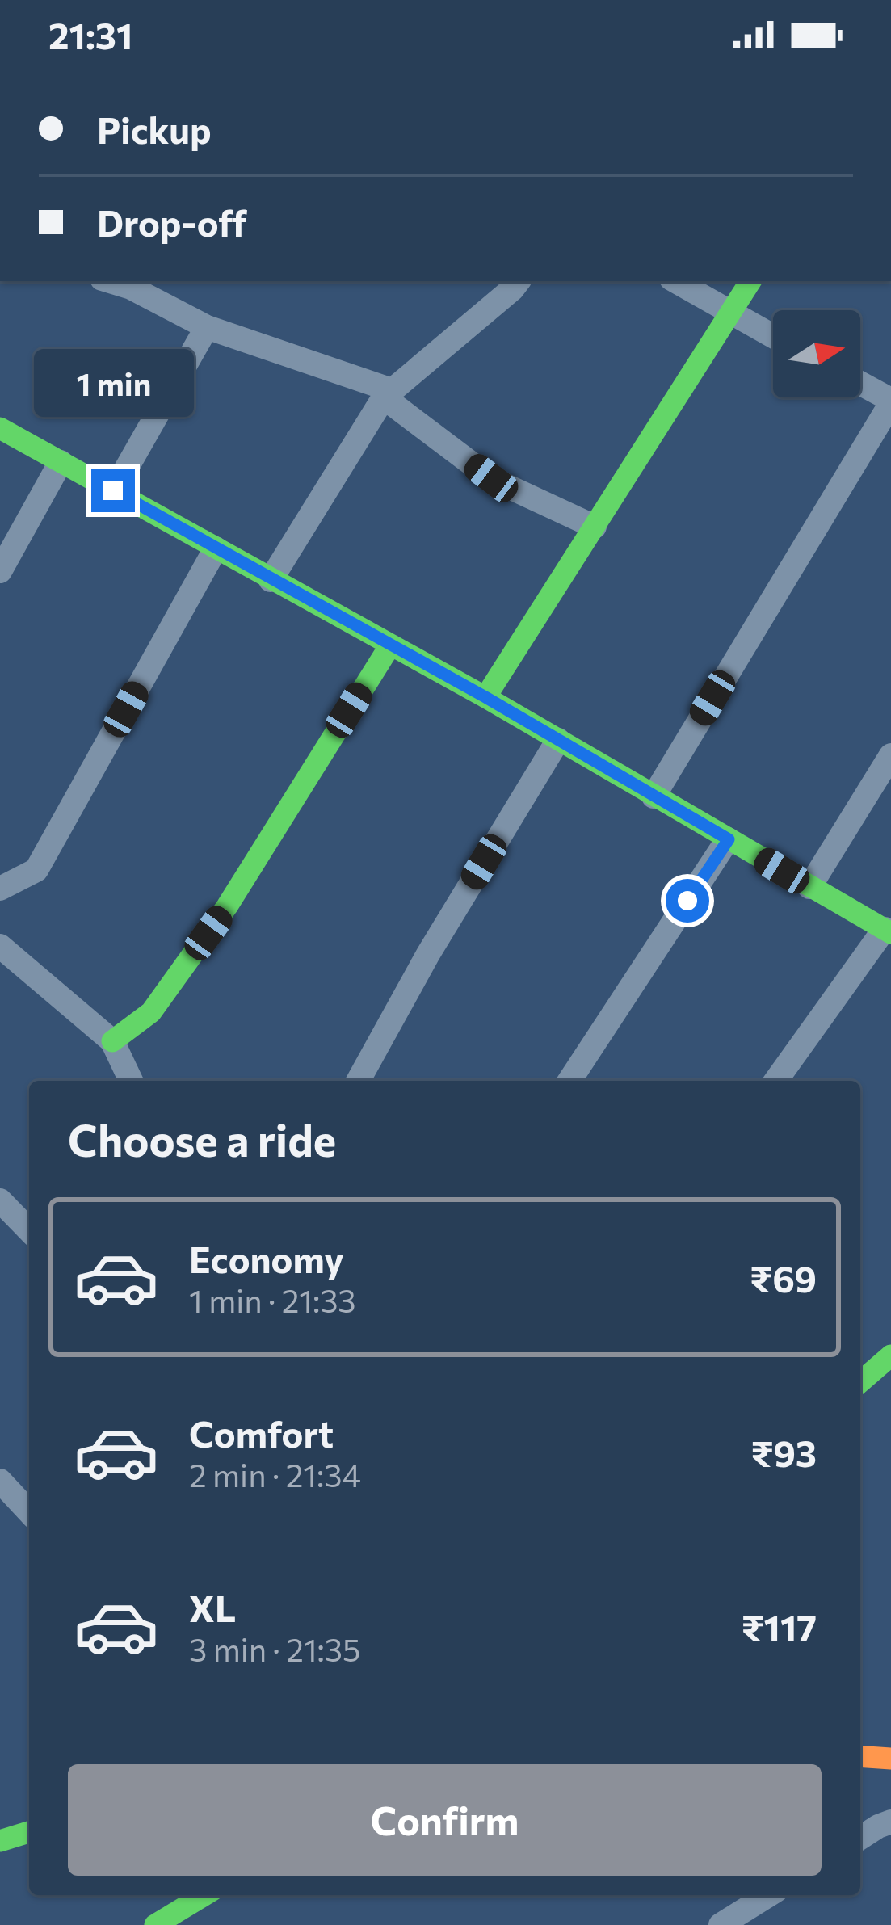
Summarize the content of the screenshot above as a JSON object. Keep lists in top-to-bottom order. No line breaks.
{"north":"right","page":{"status":"21:31","banner":["Pickup","Drop-off"],"bubble":"1 min","heading":"Choose a ride","list":[{"name":"Economy","note":"1 min · 21:33","value":"₹69"},{"name":"Comfort","note":"2 min · 21:34","value":"₹93"},{"name":"XL","note":"3 min · 21:35","value":"₹117"}],"buttons":"Confirm"}}
